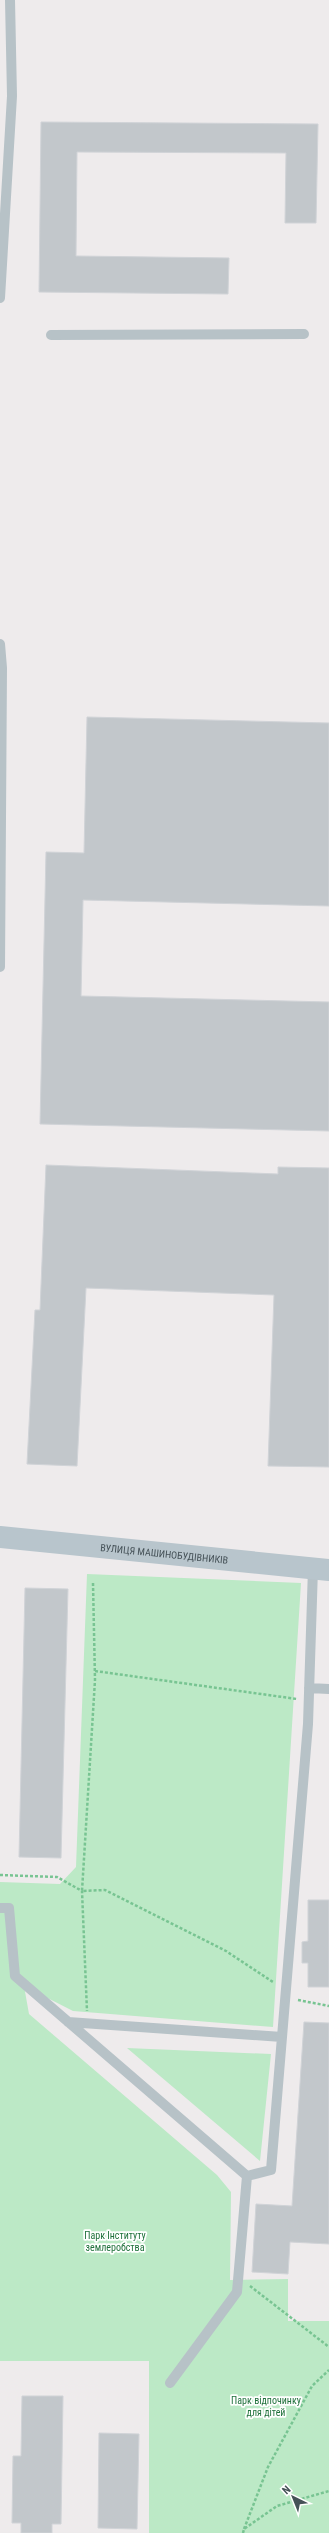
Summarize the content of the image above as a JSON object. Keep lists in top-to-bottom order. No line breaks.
{"streets":{"street":["ВУЛИЦЯ МАШИНОБУДІВНИКІВ"]},"parks":["Парк Інституту землеробства","Парк відпочинку для дітей"],"north":"top left"}
